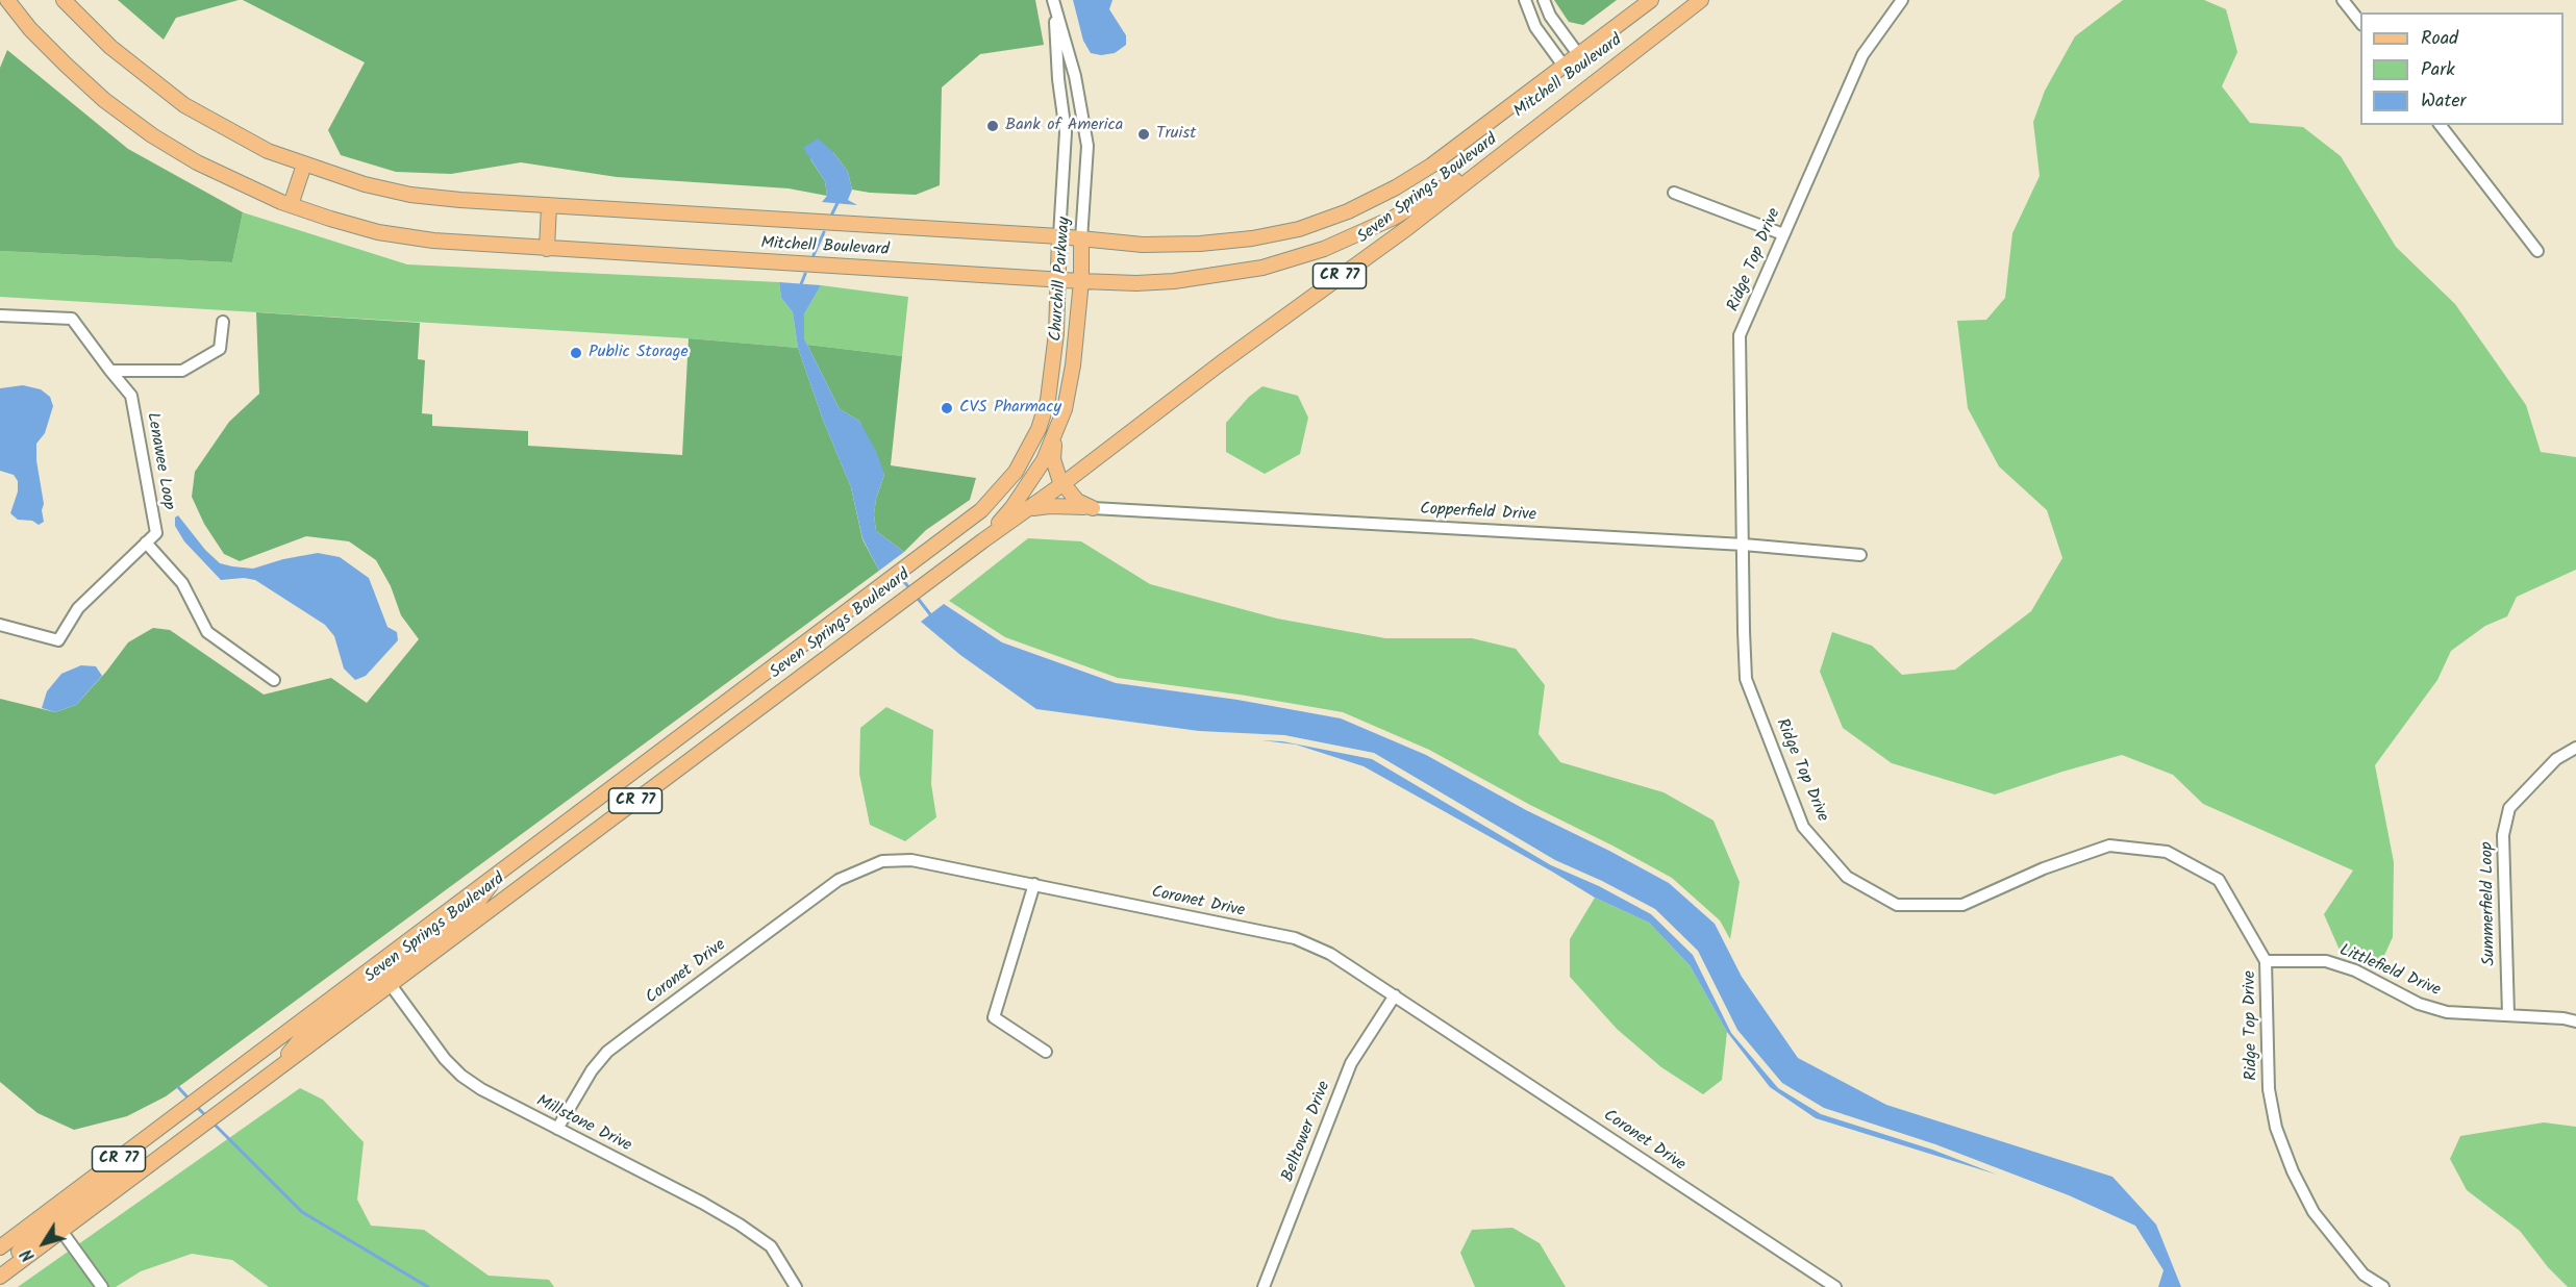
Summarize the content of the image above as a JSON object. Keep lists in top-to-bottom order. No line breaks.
{"streets":{"main road":["Mitchell Boulevard","Seven Springs Boulevard","CR 77","Churchill Parkway"],"street":["Ridge Top Drive","Lenawee Loop","Copperfield Drive","Coronet Drive","Summerfield Loop","Littlefield Drive","Millstone Drive","Belltower Drive"]},"crossings":[["Mitchell Boulevard","Seven Springs Boulevard"],["Mitchell Boulevard","Churchill Parkway"],["Seven Springs Boulevard","Churchill Parkway"],["Seven Springs Boulevard","Millstone Drive"],["Ridge Top Drive","Copperfield Drive"],["Ridge Top Drive","Littlefield Drive"],["Coronet Drive","Millstone Drive"],["Coronet Drive","Belltower Drive"],["Summerfield Loop","Littlefield Drive"]],"places":["Bank of America","Truist","Public Storage","CVS Pharmacy"],"legend":["Road","Park","Water"],"north":"bottom left"}
